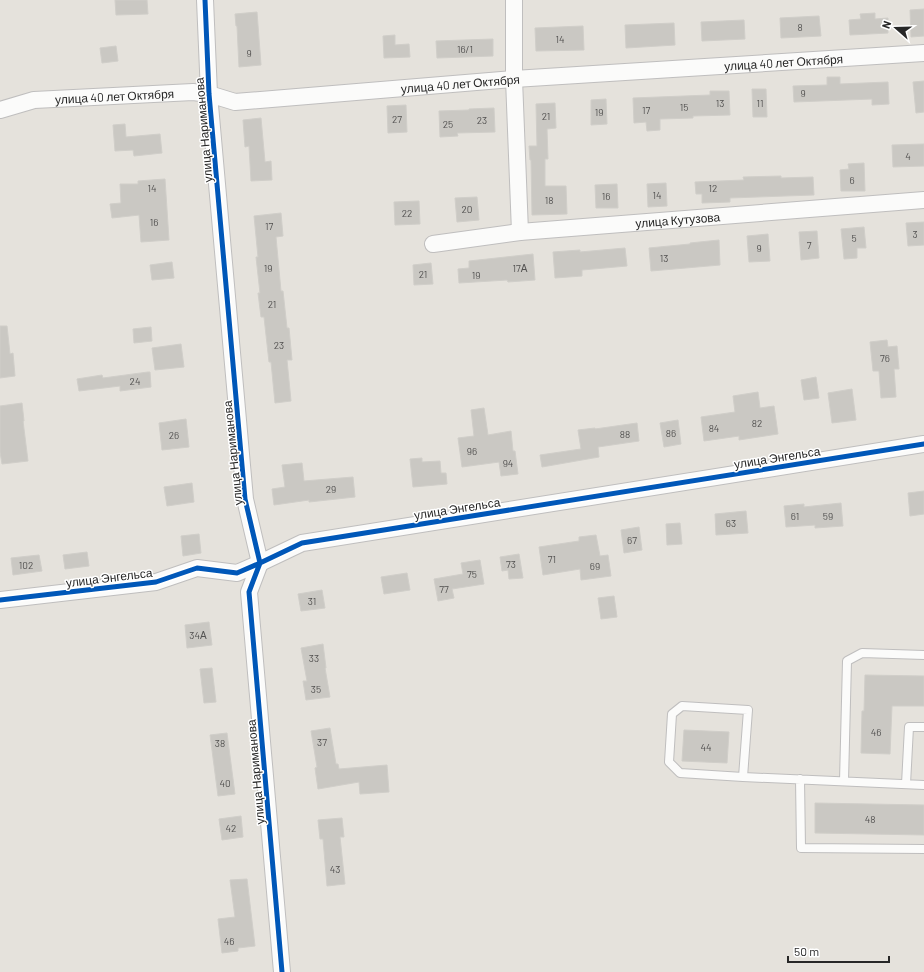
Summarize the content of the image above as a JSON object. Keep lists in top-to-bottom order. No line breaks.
{"streets":{"street":["улица 40 лет Октября","улица Нариманова","улица Кутузова","улица Энгельса"]},"crossings":[["улица 40 лет Октября","улица Нариманова"],["улица Нариманова","улица Энгельса"]],"house_numbers":["8","14","16/1","9","9","13","11","15","17","19","21","27","23","25","4","6","14","12","14","16","18","20","22","16","17","3","5","7","9","13","19","17А","21","19","21","23","76","24","82","84","86","88","26","96","94","29","61","59","63","67","71","73","102","69","75","77","31","34А","33","35","46","37","38","44","40","48","42","43","46"],"scale_bar":"50 m","north":"left"}
